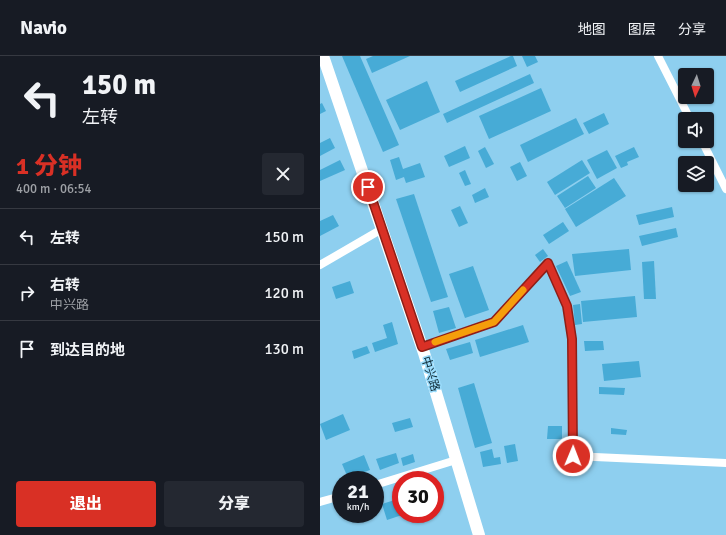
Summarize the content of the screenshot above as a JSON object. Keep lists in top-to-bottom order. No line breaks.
{"streets":{"main road":["中兴路"]},"north":"bottom","page":{"header":"Navio","nav":["地图","图层","分享"],"turn":["150 m","左转"],"heading":["1 分钟","400 m · 06:54"],"list":[{"name":"左转","value":"150 m"},{"name":"右转","note":"中兴路","value":"120 m"},{"name":"到达目的地","value":"130 m"}],"speed":"21 km/h","limit":"30","buttons":["退出","分享"]}}
